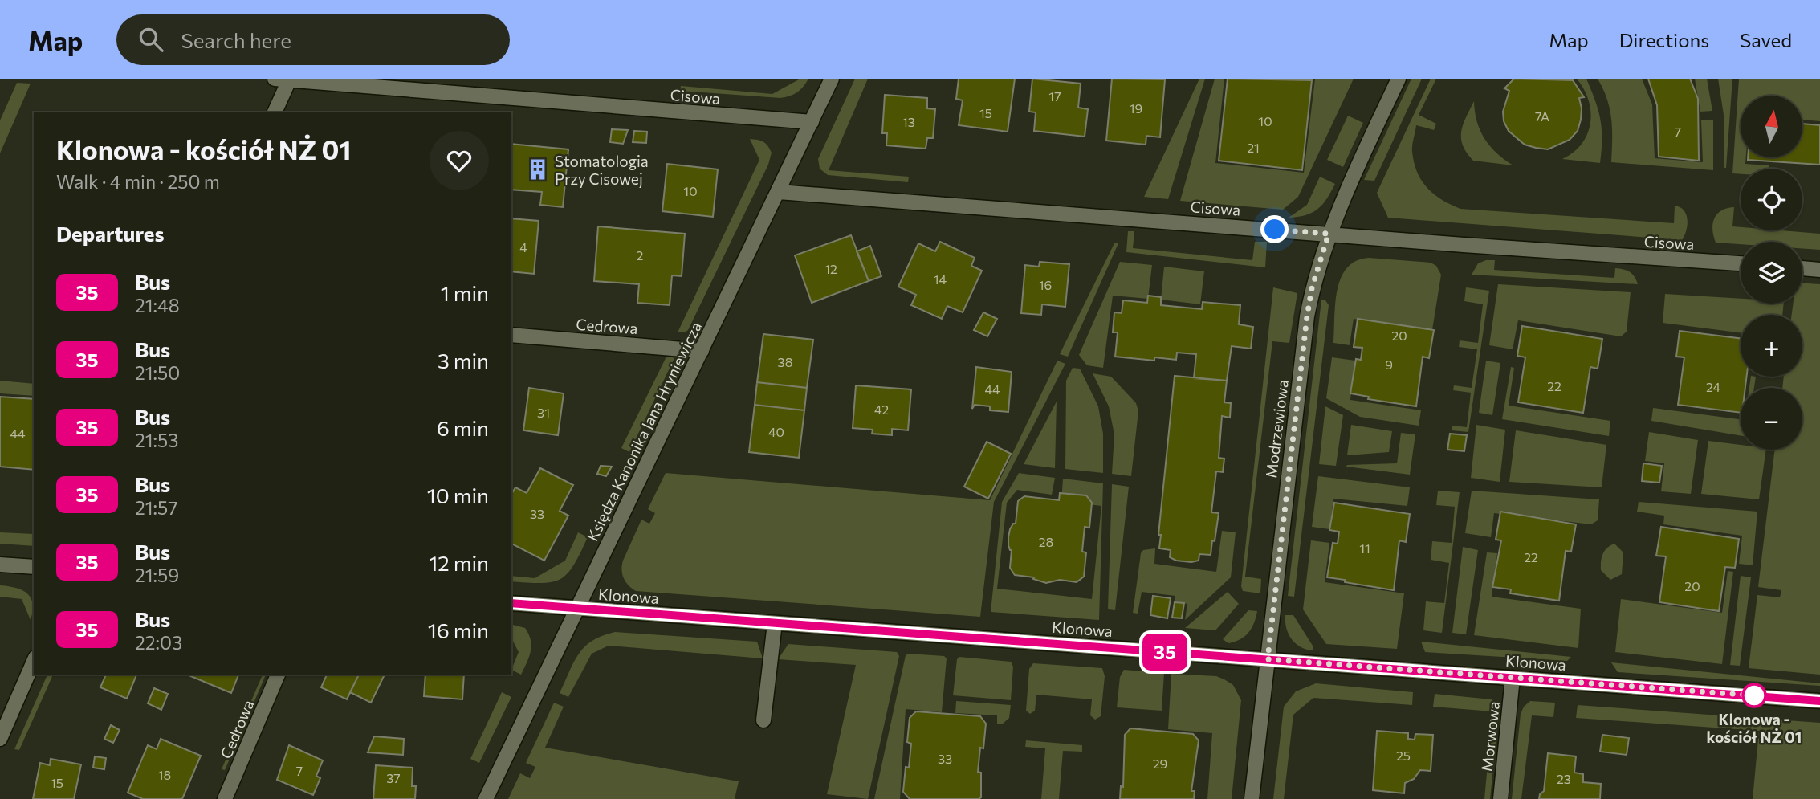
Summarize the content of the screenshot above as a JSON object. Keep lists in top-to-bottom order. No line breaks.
{"streets":{"street":["Cisowa","Cedrowa","Modrzewiowa","Księdza Kanonika Jana Hryniewicza","Klonowa","Morwowa"]},"crossings":[["Cisowa","Modrzewiowa"],["Cisowa","Księdza Kanonika Jana Hryniewicza"],["Cedrowa","Księdza Kanonika Jana Hryniewicza"],["Modrzewiowa","Klonowa"],["Księdza Kanonika Jana Hryniewicza","Klonowa"],["Klonowa","Morwowa"]],"places":{"building":["Stomatologia Przy Cisowej"],"other":["Klonowa - kościół NŻ 01"]},"lines":["bus line 35"],"house_numbers":["17","19","15","7A","10","13","7","21","10","4","2","12","14","16","20","38","9","22","24","44","42","31","40","44","33","28","11","22","20","25","33","29","7","18","37","23","15"],"north":"top","page":{"header":"Map","search":"Search here","nav":["Map","Directions","Saved"],"on_map":"35","map_buttons":["+","−"],"heading":[["Klonowa - kościół NŻ 01","Walk · 4 min · 250 m"],"Departures"],"list":[{"mark":"35","name":"Bus","note":"21:48","value":"1 min"},{"mark":"35","name":"Bus","note":"21:50","value":"3 min"},{"mark":"35","name":"Bus","note":"21:53","value":"6 min"},{"mark":"35","name":"Bus","note":"21:57","value":"10 min"},{"mark":"35","name":"Bus","note":"21:59","value":"12 min"},{"mark":"35","name":"Bus","note":"22:03","value":"16 min"}]}}
